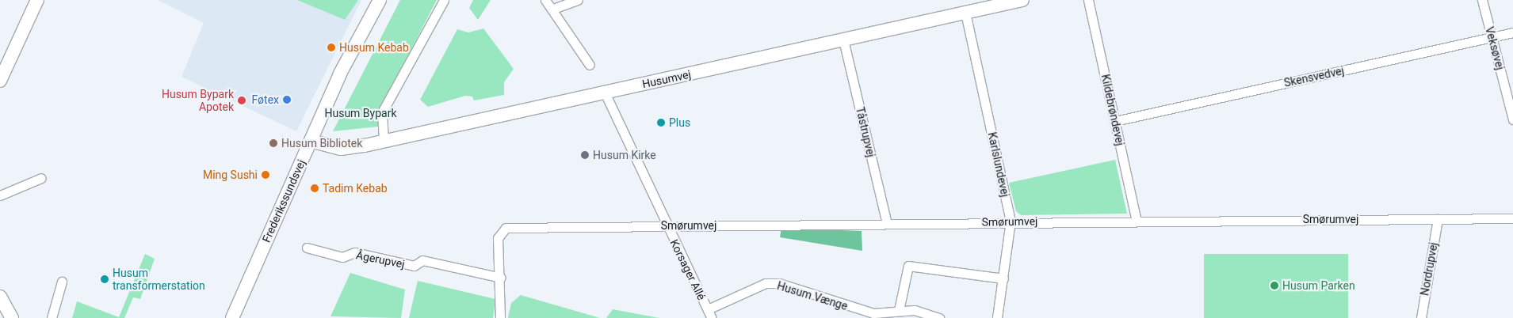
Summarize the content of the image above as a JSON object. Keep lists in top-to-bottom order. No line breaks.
{"streets":{"street":["Veksøvej","Skensvedvej","Husumvej","Kildebrøndevej","Tåstrupvej","Karlslundevej","Frederikssundsvej","Smørumvej","Ågerupvej","Nordrupvej","Korsager Allé","Husum Vænge"]},"crossings":[["Veksøvej","Skensvedvej"],["Skensvedvej","Kildebrøndevej"],["Husumvej","Tåstrupvej"],["Husumvej","Karlslundevej"],["Husumvej","Frederikssundsvej"],["Husumvej","Korsager Allé"],["Kildebrøndevej","Smørumvej"],["Tåstrupvej","Smørumvej"],["Karlslundevej","Smørumvej"],["Smørumvej","Ågerupvej"],["Smørumvej","Nordrupvej"],["Smørumvej","Korsager Allé"],["Korsager Allé","Husum Vænge"]],"parks":["Husum Bypark"],"places":["Husum Kebab","Føtex","Husum Bypark Apotek","Plus","Husum Bibliotek","Husum Kirke","Ming Sushi","Tadim Kebab","Husum transformerstation","Husum Parken"]}
